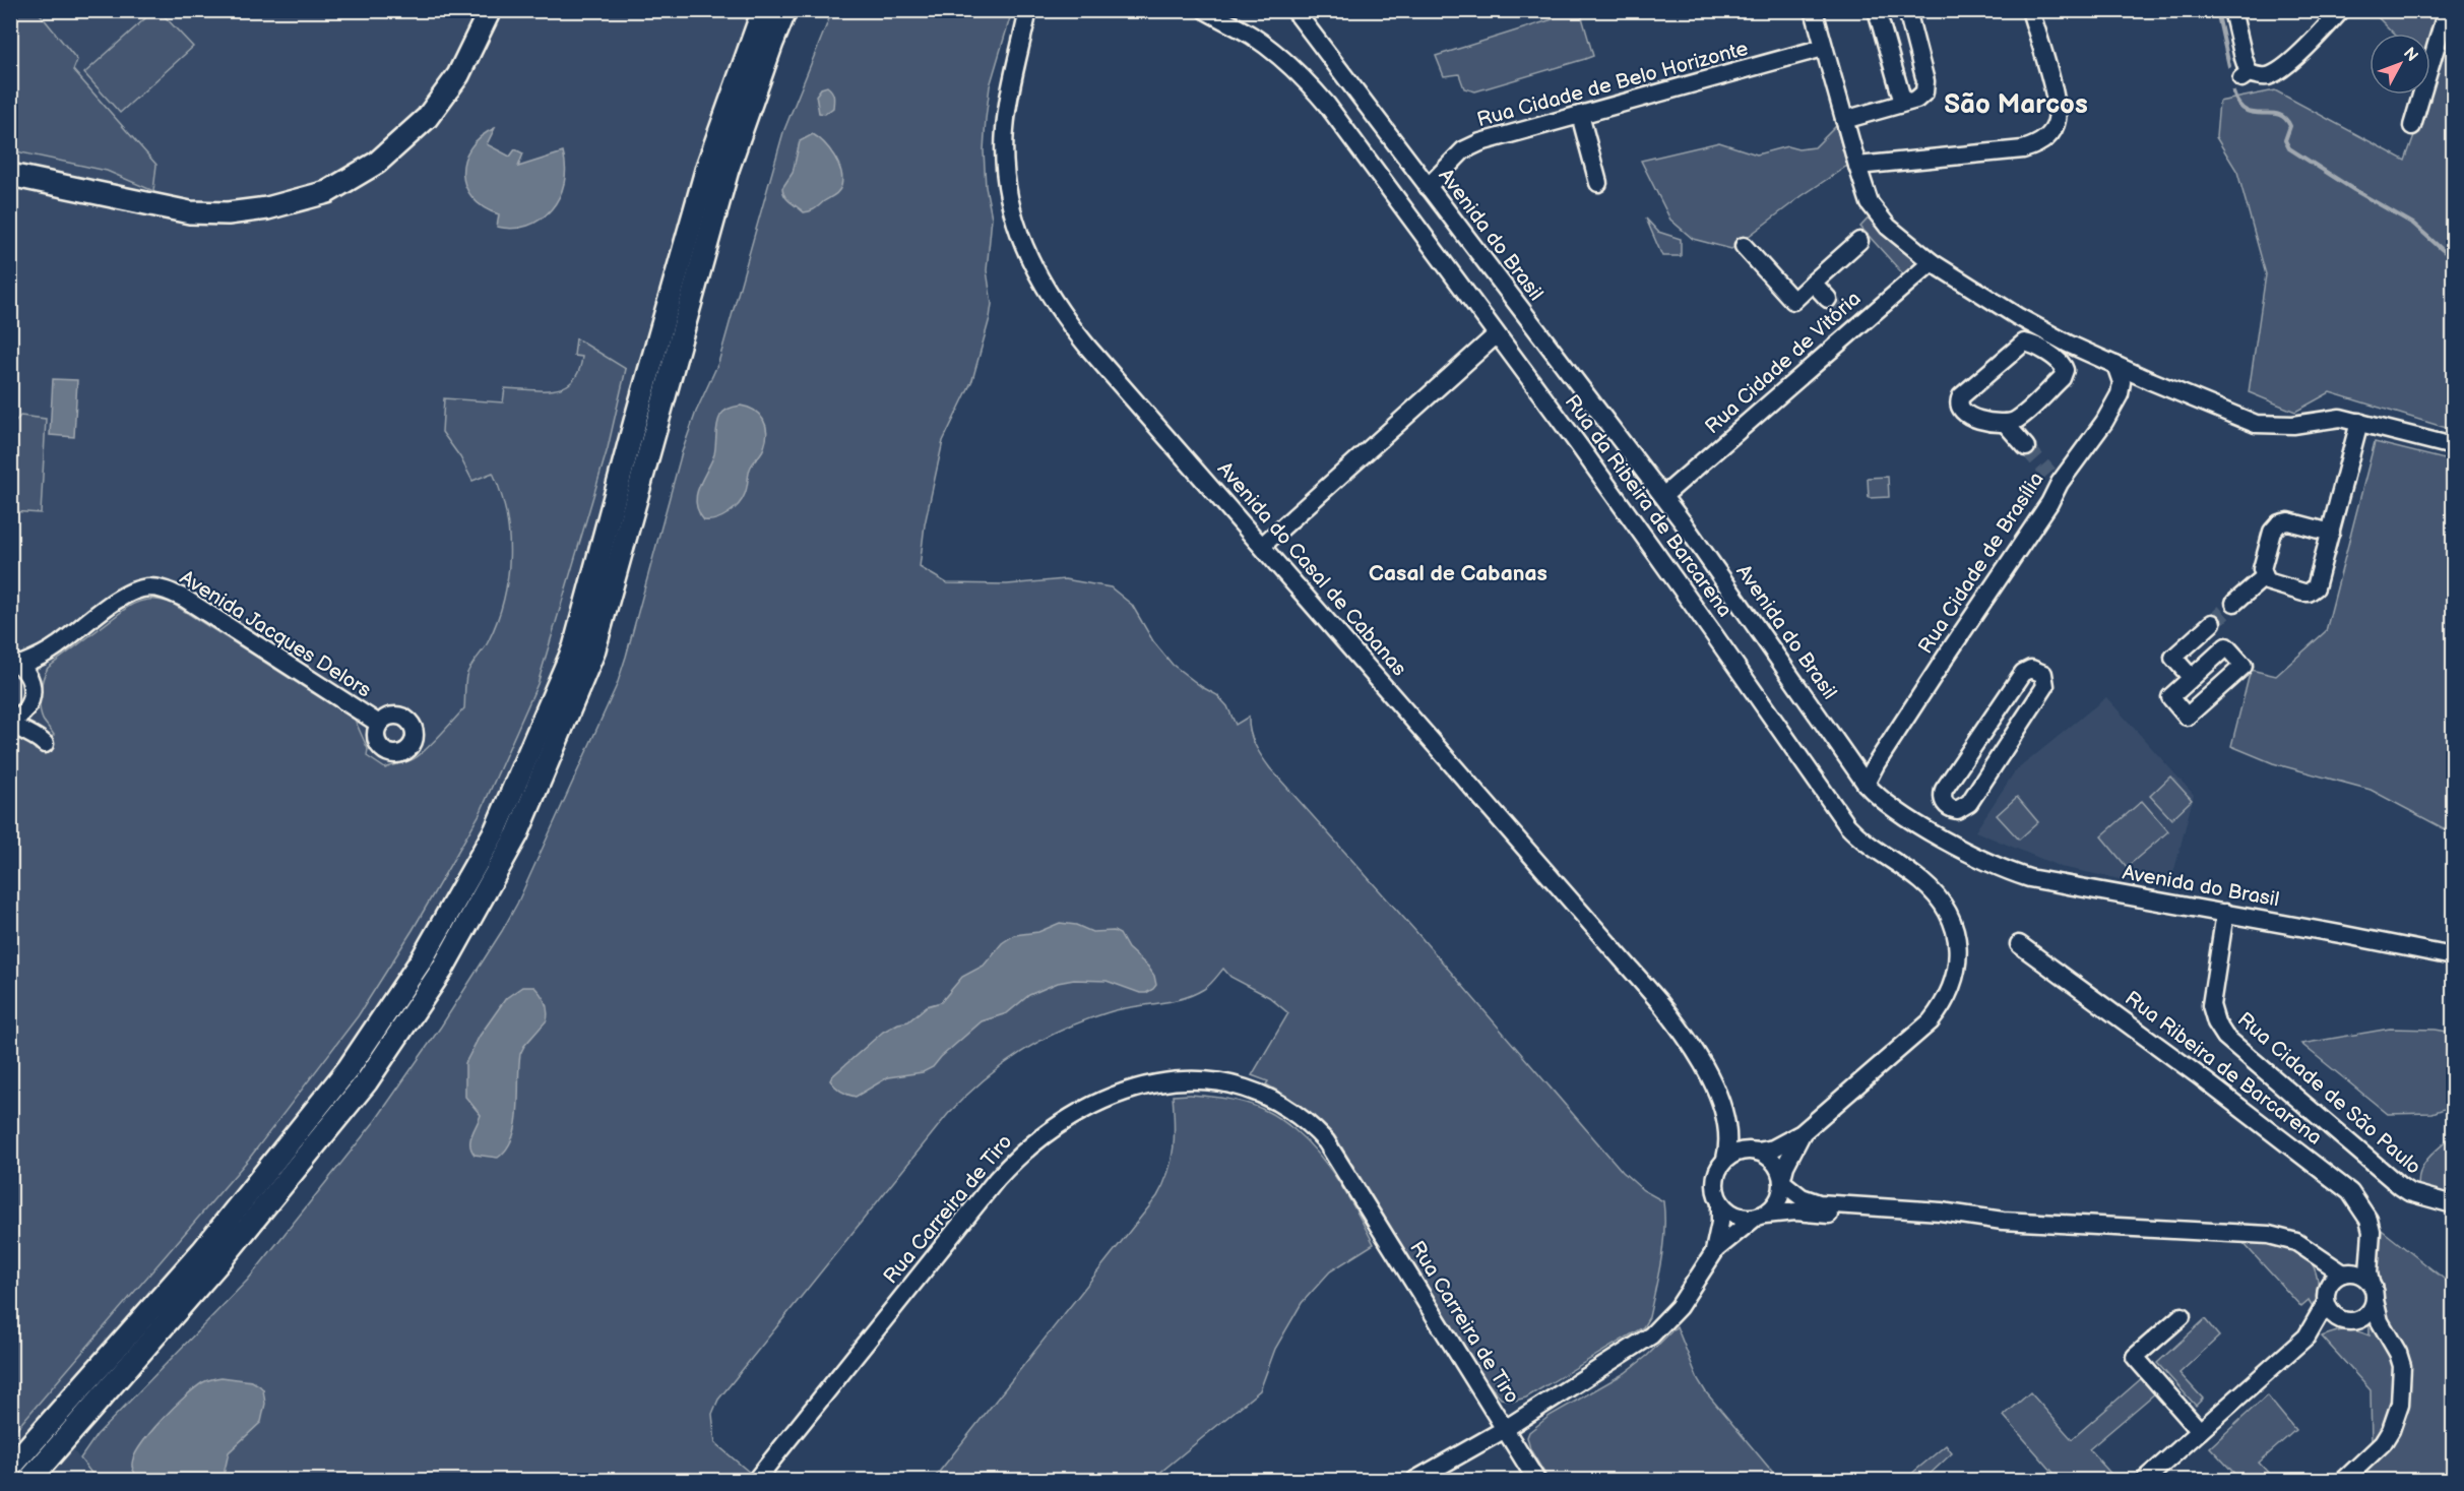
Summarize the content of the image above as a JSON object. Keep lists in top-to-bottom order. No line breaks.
{"streets":{"street":["Rua Cidade de Belo Horizonte","Avenida do Brasil","Rua Cidade de Vitória","Rua da Ribeira de Barcarena","Rua Cidade de Brasília","Avenida do Casal de Cabanas","Avenida Jacques Delors","Rua Ribeira de Barcarena","Rua Cidade de São Paulo","Rua Carreira de Tiro"]},"crossings":[["Rua Cidade de Belo Horizonte","Avenida do Brasil"],["Avenida do Brasil","Rua Cidade de Vitória"],["Avenida do Brasil","Rua Cidade de Brasília"],["Avenida do Brasil","Rua Cidade de São Paulo"],["Avenida do Casal de Cabanas","Rua Carreira de Tiro"]],"districts":["São Marcos","Casal de Cabanas"],"north":"top right"}
